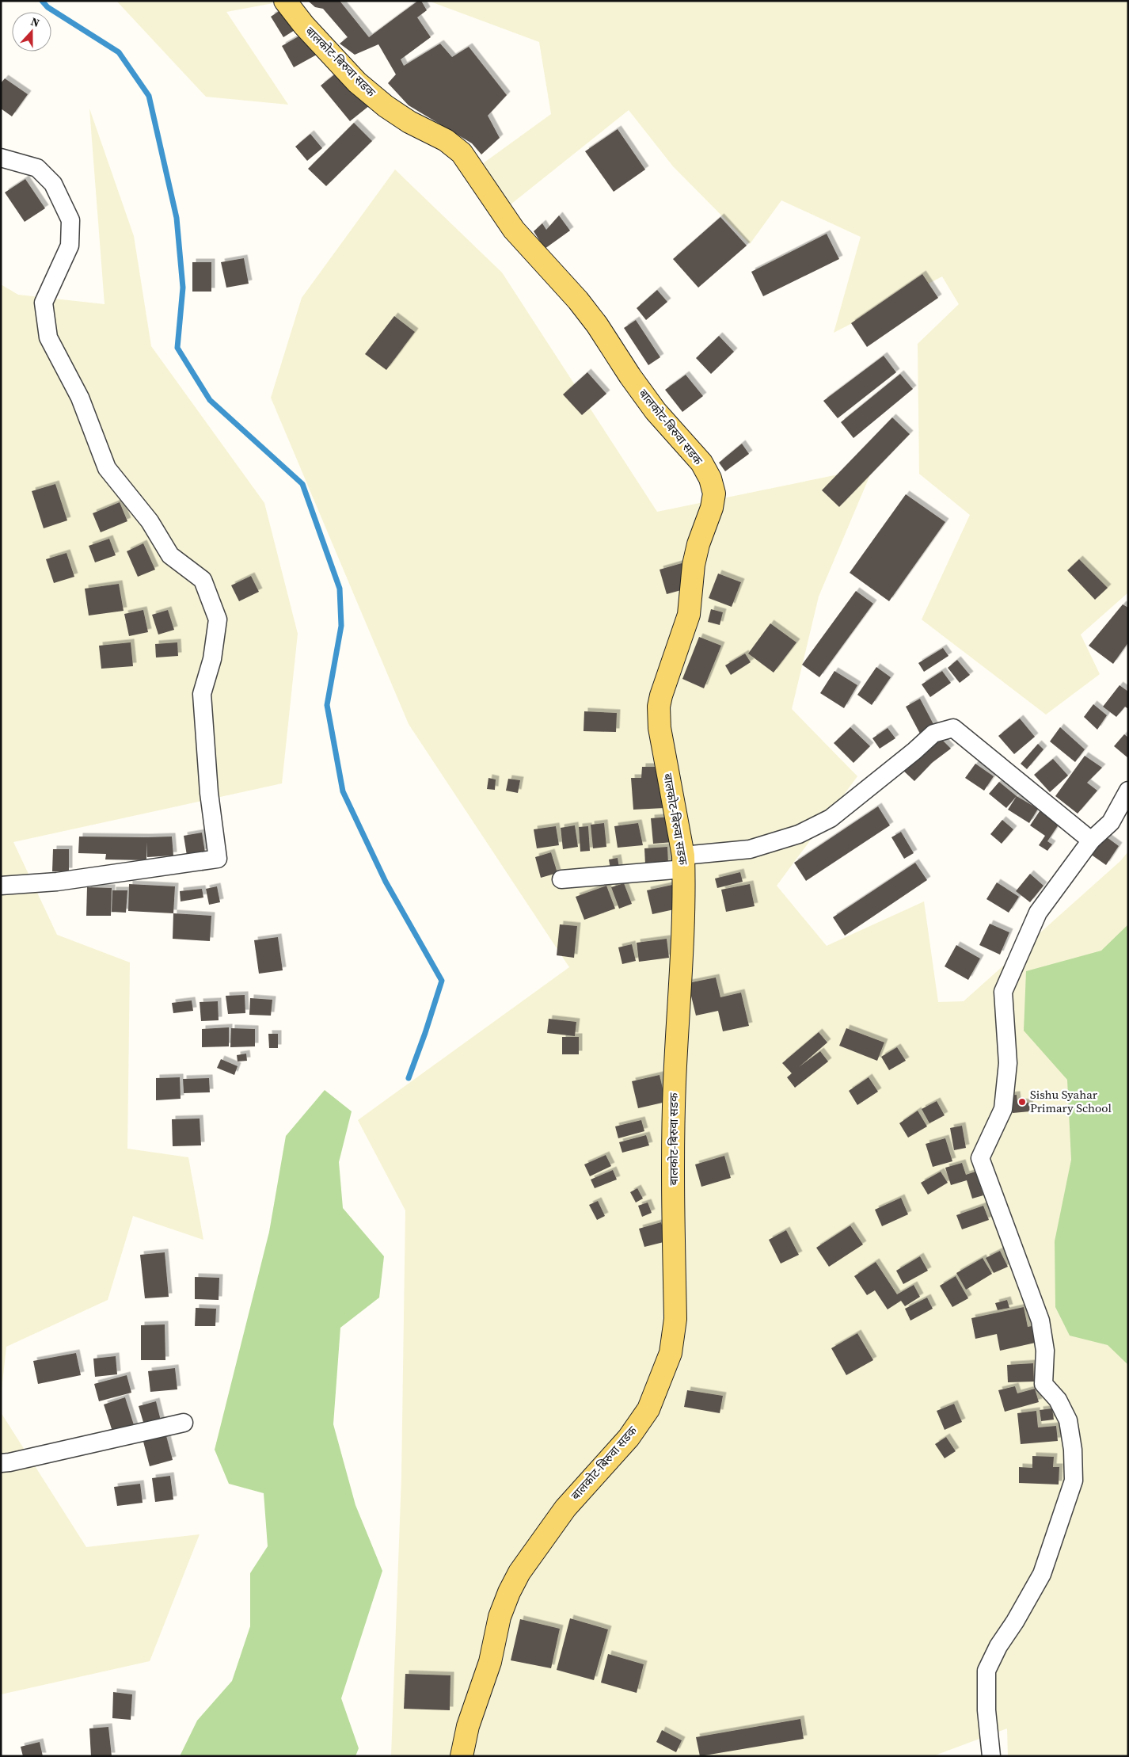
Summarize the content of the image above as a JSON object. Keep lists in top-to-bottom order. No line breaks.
{"streets":{"main road":["बालकोट-बिरुवा सडक"]},"places":["Sishu Syahar Primary School"],"north":"top"}
